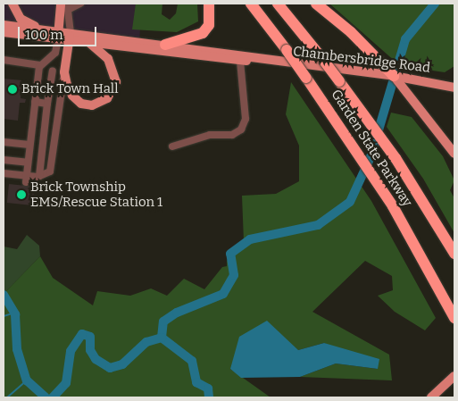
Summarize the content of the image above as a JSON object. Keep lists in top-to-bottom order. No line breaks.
{"streets":{"highway":["Garden State Parkway"],"main road":["Chambersbridge Road"]},"places":["Brick Town Hall","Brick Township EMS/Rescue Station 1"],"scale_bar":"100 m"}
